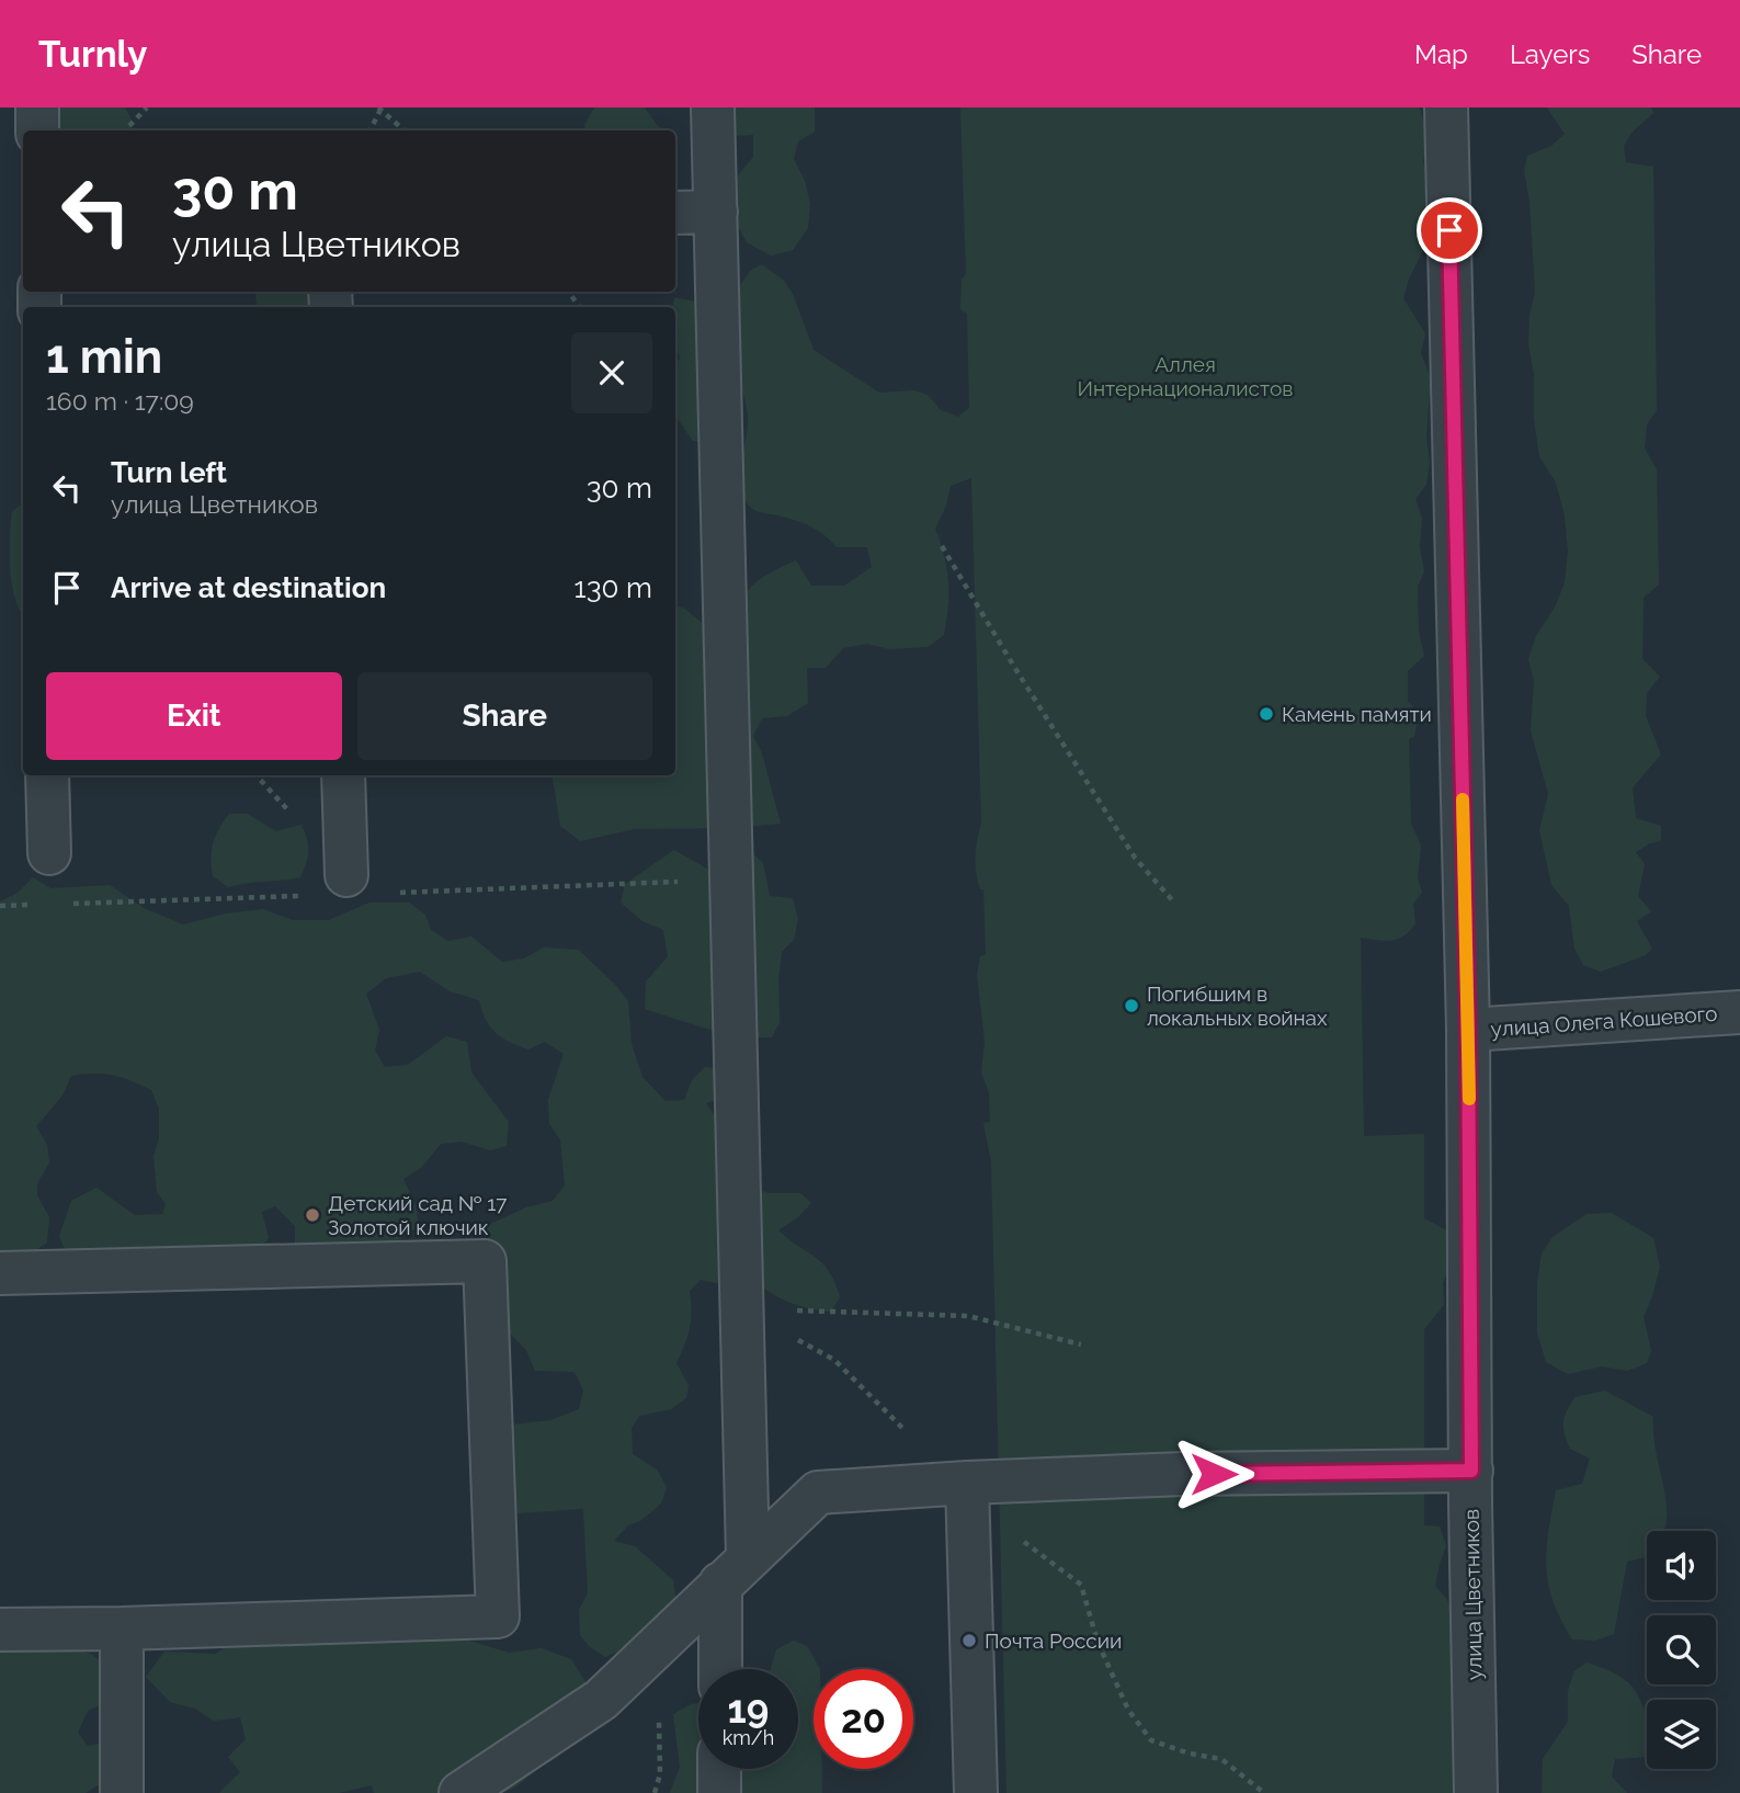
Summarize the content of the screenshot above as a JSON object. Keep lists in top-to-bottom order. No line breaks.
{"streets":{"street":["улица Олега Кошевого","улица Цветников"]},"crossings":[["улица Олега Кошевого","улица Цветников"]],"parks":["Аллея Интернационалистов"],"places":["Камень памяти","Погибшим в локальных войнах","Детский сад № 17 Золотой ключик","Почта России"],"page":{"header":"Turnly","nav":["Map","Layers","Share"],"turn":["30 m","улица Цветников"],"heading":["1 min","160 m · 17:09"],"list":[{"name":"Turn left","note":"улица Цветников","value":"30 m"},{"name":"Arrive at destination","value":"130 m"}],"buttons":["Exit","Share"],"speed":"19 km/h","limit":"20"}}
